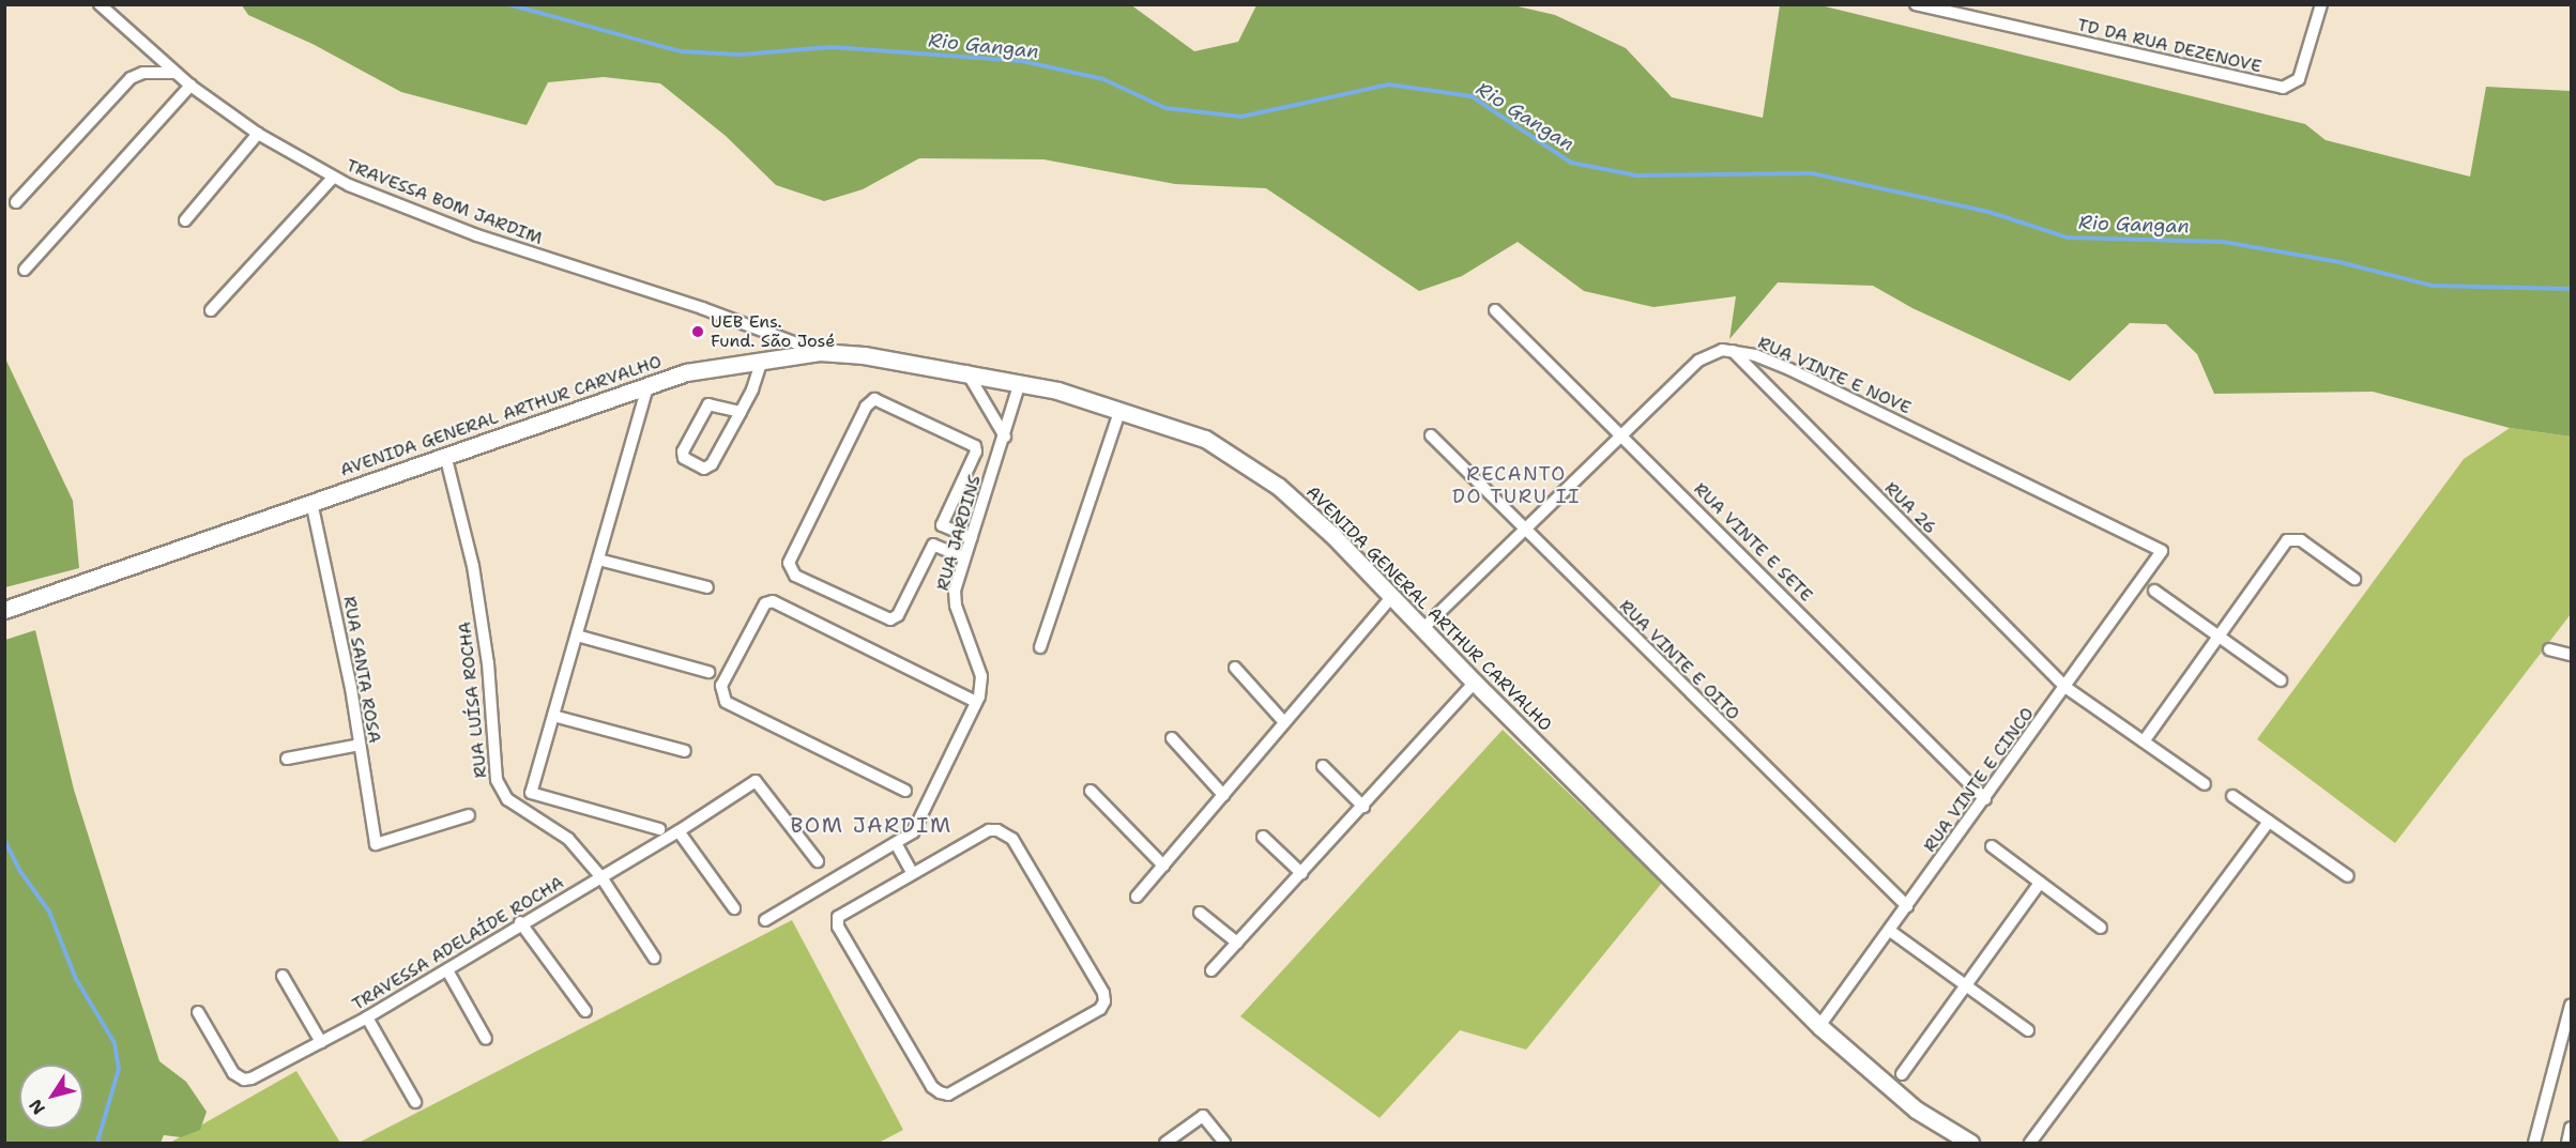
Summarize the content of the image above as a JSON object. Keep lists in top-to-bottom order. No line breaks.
{"streets":{"main road":["AVENIDA GENERAL ARTHUR CARVALHO"],"street":["TD DA RUA DEZENOVE","TRAVESSA BOM JARDIM","RUA VINTE E NOVE","RUA 26","RUA JARDINS","RUA VINTE E SETE","RUA VINTE E OITO","RUA SANTA ROSA","RUA LUÍSA ROCHA","RUA VINTE E CINCO","TRAVESSA ADELAÍDE ROCHA"]},"crossings":[["TRAVESSA BOM JARDIM","AVENIDA GENERAL ARTHUR CARVALHO"],["RUA VINTE E NOVE","AVENIDA GENERAL ARTHUR CARVALHO"],["RUA VINTE E NOVE","RUA 26"],["RUA VINTE E NOVE","RUA VINTE E SETE"],["RUA VINTE E NOVE","RUA VINTE E OITO"],["RUA VINTE E NOVE","RUA VINTE E CINCO"],["AVENIDA GENERAL ARTHUR CARVALHO","RUA JARDINS"],["AVENIDA GENERAL ARTHUR CARVALHO","RUA SANTA ROSA"],["AVENIDA GENERAL ARTHUR CARVALHO","RUA LUÍSA ROCHA"],["AVENIDA GENERAL ARTHUR CARVALHO","RUA VINTE E CINCO"],["RUA 26","RUA VINTE E CINCO"],["RUA VINTE E SETE","RUA VINTE E CINCO"],["RUA VINTE E OITO","RUA VINTE E CINCO"],["RUA LUÍSA ROCHA","TRAVESSA ADELAÍDE ROCHA"]],"districts":["RECANTO DO TURU II","BOM JARDIM"],"water":["Rio Gangan"],"places":["UEB Ens. Fund. São José"],"north":"bottom left"}
